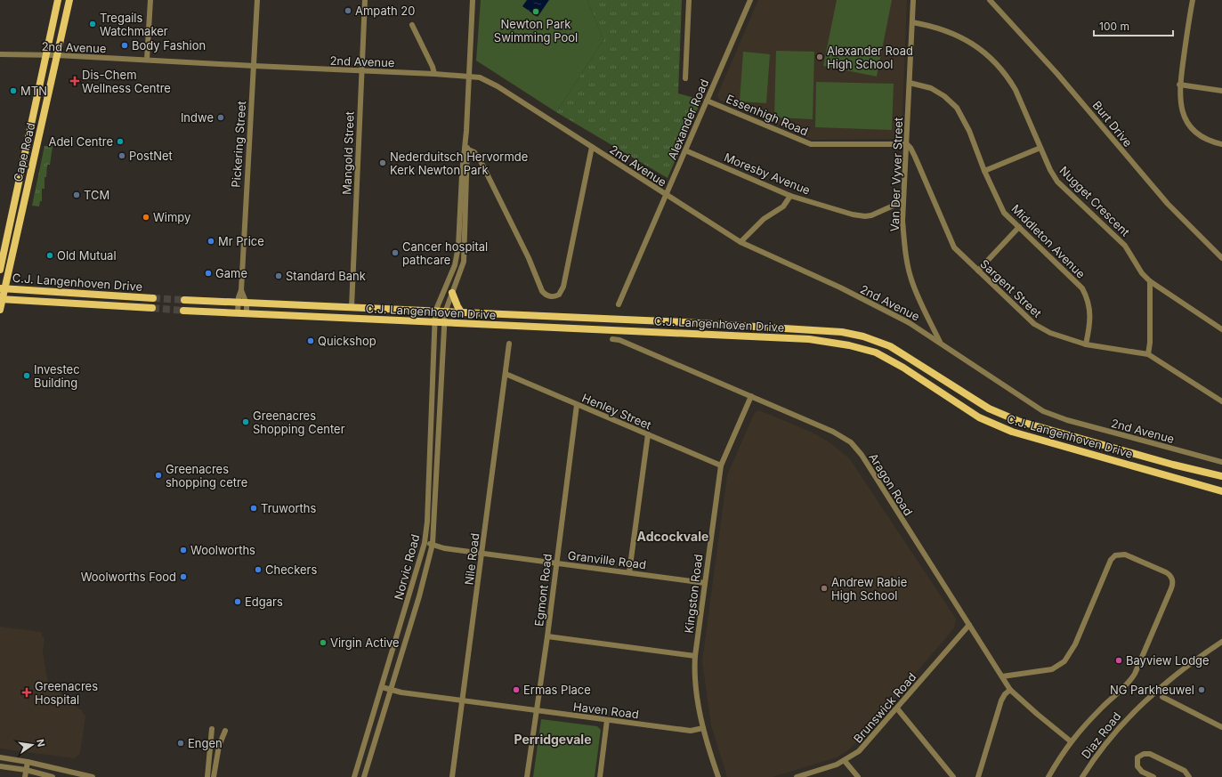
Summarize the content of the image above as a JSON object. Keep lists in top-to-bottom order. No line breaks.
{"streets":{"main road":["Cape Road","C.J. Langenhoven Drive"],"street":["2nd Avenue","Essenhigh Road","Alexander Road","Burt Drive","Pickering Street","Mangold Street","Moresby Avenue","Van Der Vyver Street","Nugget Crescent","Middleton Avenue","Sargent Street","Henley Street","Aragon Road","Nile Road","Granville Road","Norvic Road","Egmont Road","Kingston Road","Brunswick Road","Haven Road","Diaz Road"]},"crossings":[["2nd Avenue","Alexander Road"],["2nd Avenue","Pickering Street"],["2nd Avenue","Cape Road"],["2nd Avenue","Mangold Street"],["2nd Avenue","Van Der Vyver Street"],["Essenhigh Road","Alexander Road"],["Essenhigh Road","Van Der Vyver Street"],["Essenhigh Road","Sargent Street"],["Alexander Road","Moresby Avenue"],["Pickering Street","C.J. Langenhoven Drive"],["Cape Road","C.J. Langenhoven Drive"],["Mangold Street","C.J. Langenhoven Drive"],["Moresby Avenue","Van Der Vyver Street"],["Van Der Vyver Street","Nugget Crescent"],["Van Der Vyver Street","Middleton Avenue"],["Van Der Vyver Street","Sargent Street"],["Middleton Avenue","Sargent Street"],["C.J. Langenhoven Drive","Norvic Road"],["Henley Street","Nile Road"],["Henley Street","Egmont Road"],["Henley Street","Kingston Road"],["Aragon Road","Kingston Road"],["Aragon Road","Brunswick Road"],["Aragon Road","Diaz Road"],["Nile Road","Granville Road"],["Nile Road","Haven Road"],["Granville Road","Norvic Road"],["Granville Road","Egmont Road"],["Granville Road","Kingston Road"],["Norvic Road","Haven Road"],["Egmont Road","Haven Road"],["Kingston Road","Haven Road"]],"districts":["Adcockvale","Perridgevale"],"places":{"other":["Ampath 20","Newton Park Swimming Pool","Tregails Watchmaker","Body Fashion","Alexander Road High School","MTN","Indwe","Adel Centre","PostNet","Nederduitsch Hervormde Kerk Newton Park","TCM","Wimpy","Mr Price","Cancer hospital pathcare","Old Mutual","Game","Standard Bank","Quickshop","Investec Building","Greenacres Shopping Center","Greenacres shopping cetre","Truworths","Woolworths","Checkers","Woolworths Food","Andrew Rabie High School","Edgars","Virgin Active","Bayview Lodge","Ermas Place","NG Parkheuwel","Engen"],"health":["Dis-Chem Wellness Centre","Greenacres Hospital"]},"scale_bar":"100 m","north":"right"}
